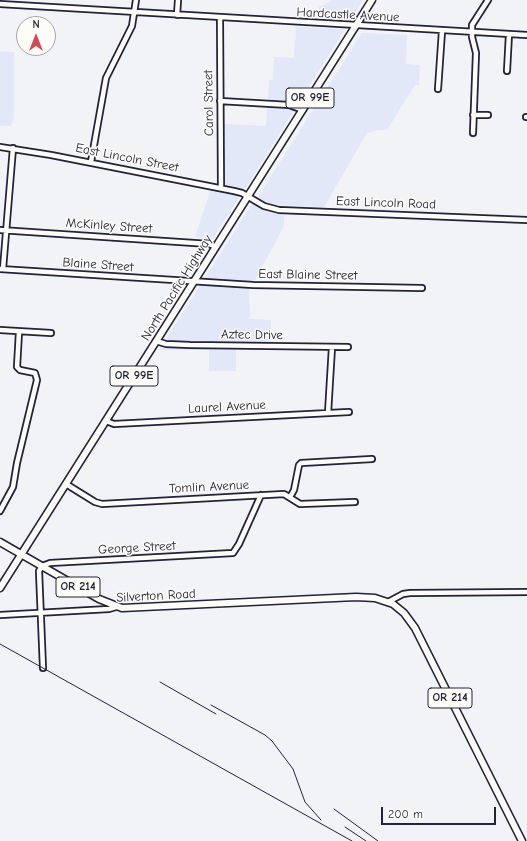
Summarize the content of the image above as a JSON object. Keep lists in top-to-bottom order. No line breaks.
{"streets":{"main road":["OR 99E","North Pacific Highway","OR 214","Silverton Road"],"street":["Hardcastle Avenue","Carol Street","East Lincoln Street","East Lincoln Road","McKinley Street","Blaine Street","East Blaine Street","Aztec Drive","Laurel Avenue","Tomlin Avenue","George Street"]},"crossings":[["Hardcastle Avenue","Carol Street"],["Hardcastle Avenue","North Pacific Highway"],["Carol Street","East Lincoln Street"],["East Lincoln Street","East Lincoln Road"],["East Lincoln Street","North Pacific Highway"],["East Lincoln Road","North Pacific Highway"],["McKinley Street","North Pacific Highway"],["Blaine Street","East Blaine Street"],["Blaine Street","North Pacific Highway"],["East Blaine Street","North Pacific Highway"],["North Pacific Highway","Aztec Drive"],["North Pacific Highway","Laurel Avenue"],["North Pacific Highway","Tomlin Avenue"],["North Pacific Highway","OR 214"],["Tomlin Avenue","George Street"],["George Street","OR 214"],["OR 214","Silverton Road"]],"scale_bar":"200 m","north":"top"}
